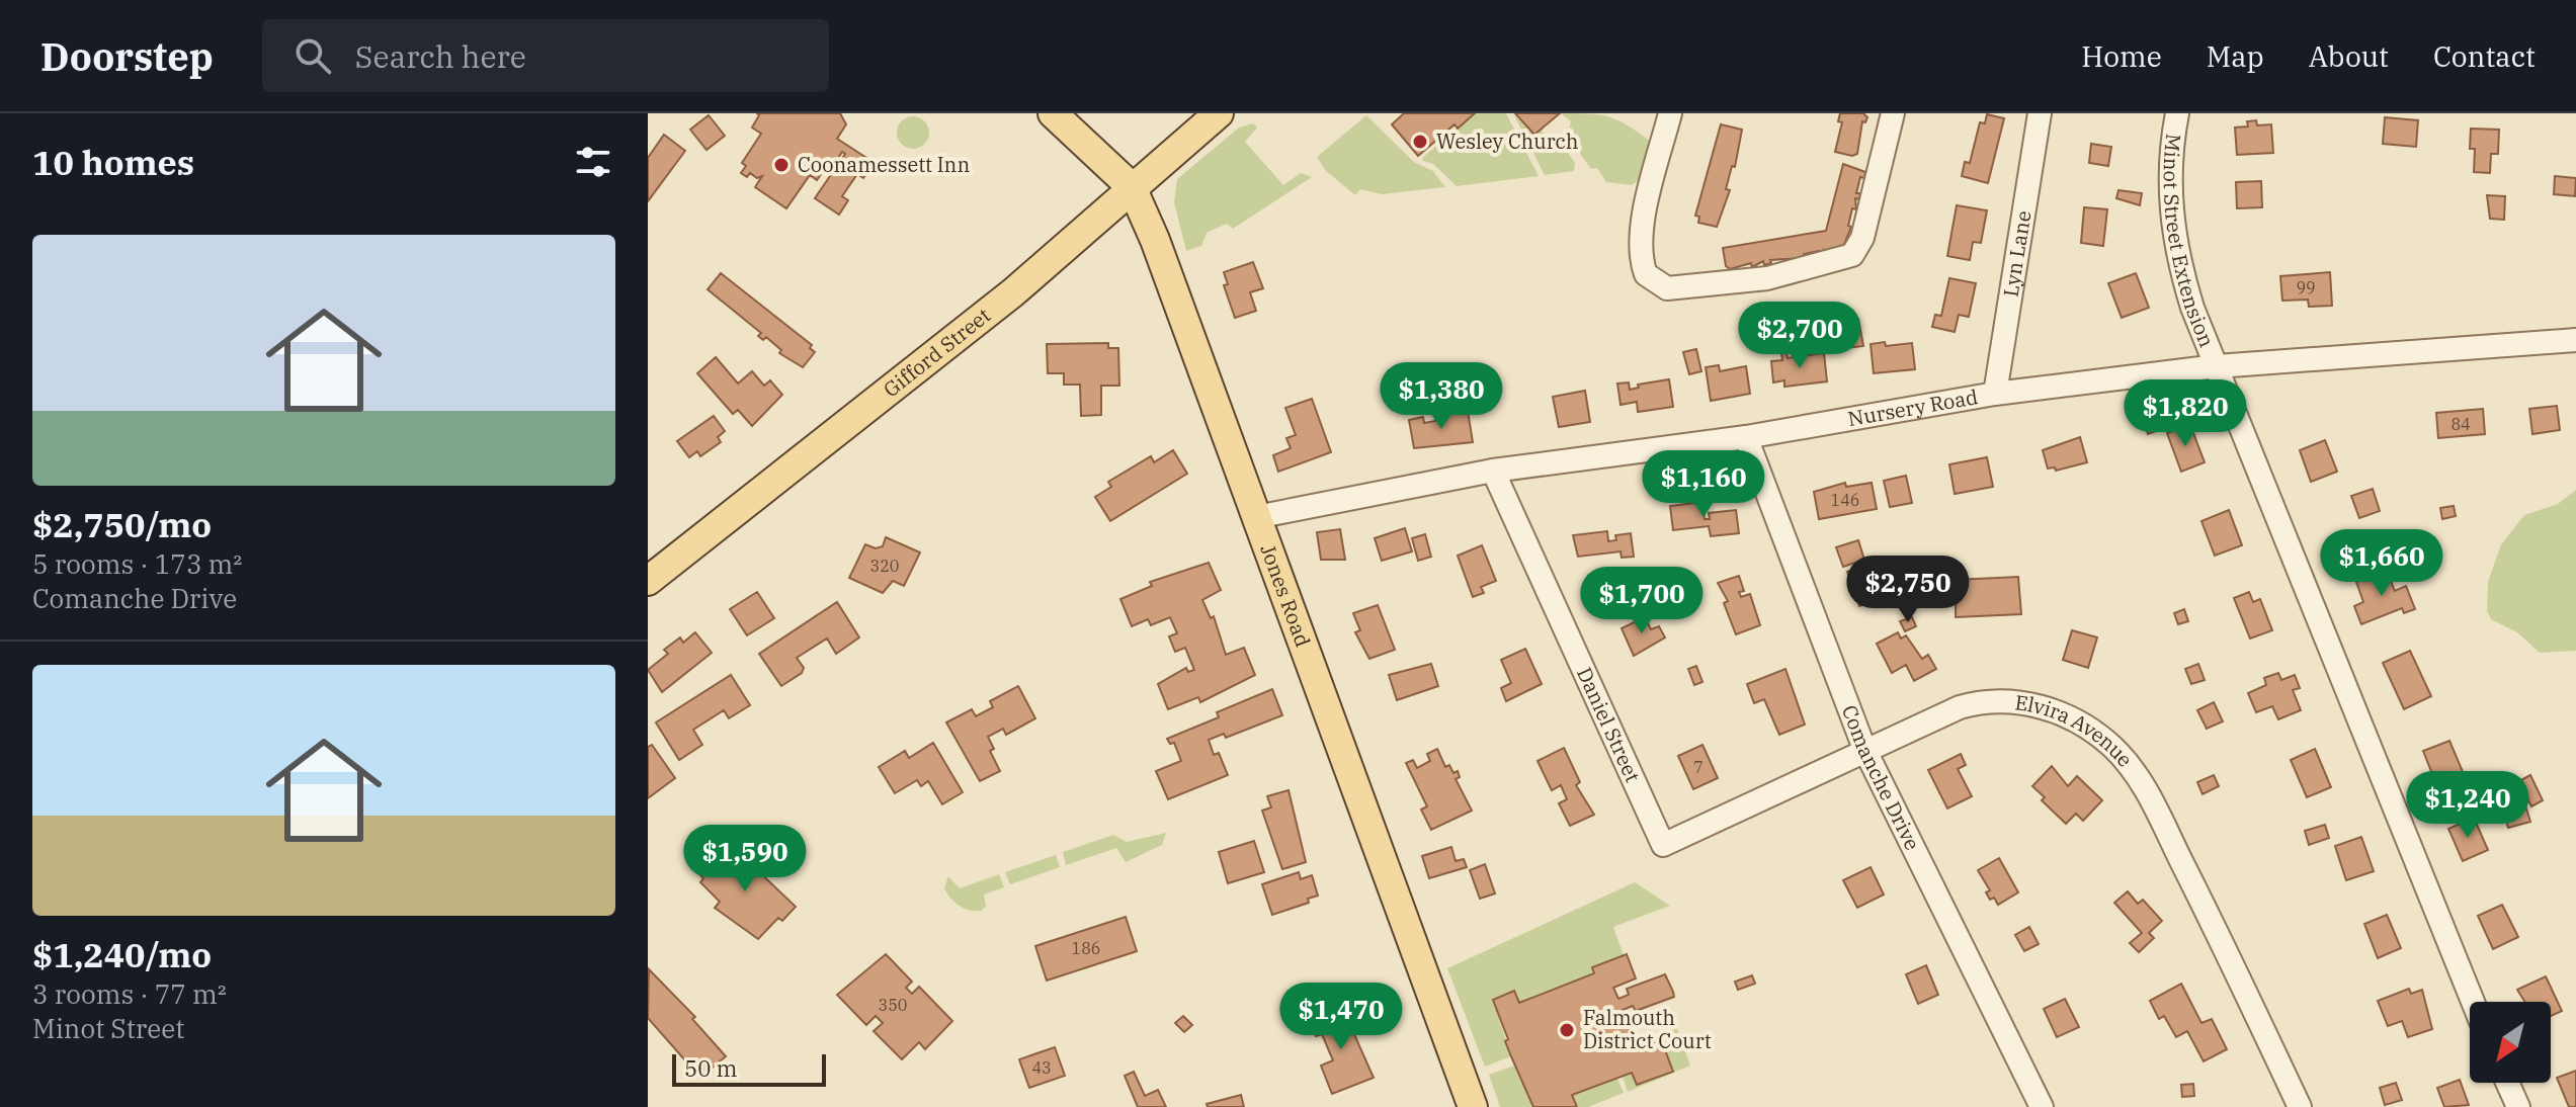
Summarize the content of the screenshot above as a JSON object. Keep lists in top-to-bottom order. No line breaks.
{"streets":{"main road":["Gifford Street","Jones Road"],"street":["Minot Street Extension","Lyn Lane","Nursery Road","Daniel Street","Elvira Avenue","Comanche Drive"]},"crossings":[["Minot Street Extension","Nursery Road"],["Lyn Lane","Nursery Road"],["Gifford Street","Jones Road"],["Nursery Road","Jones Road"],["Nursery Road","Daniel Street"],["Nursery Road","Comanche Drive"],["Daniel Street","Elvira Avenue"],["Elvira Avenue","Comanche Drive"]],"places":["Wesley Church","Coonamessett Inn","Falmouth District Court"],"house_numbers":["99","84","146","320","7","186","350","43"],"scale_bar":"50 m","north":"bottom left","page":{"header":"Doorstep","search":"Search here","nav":["Home","Map","About","Contact"],"heading":"10 homes","list":[{"name":"$2,750/mo","note":"5 rooms · 173 m² · Comanche Drive"},{"name":"$1,240/mo","note":"3 rooms · 77 m² · Minot Street"}],"price":["$2,700","$1,380","$1,820","$1,160","$1,660","$2,750","$1,700","$1,240","$1,590","$1,470"],"scale":"50 m"}}
